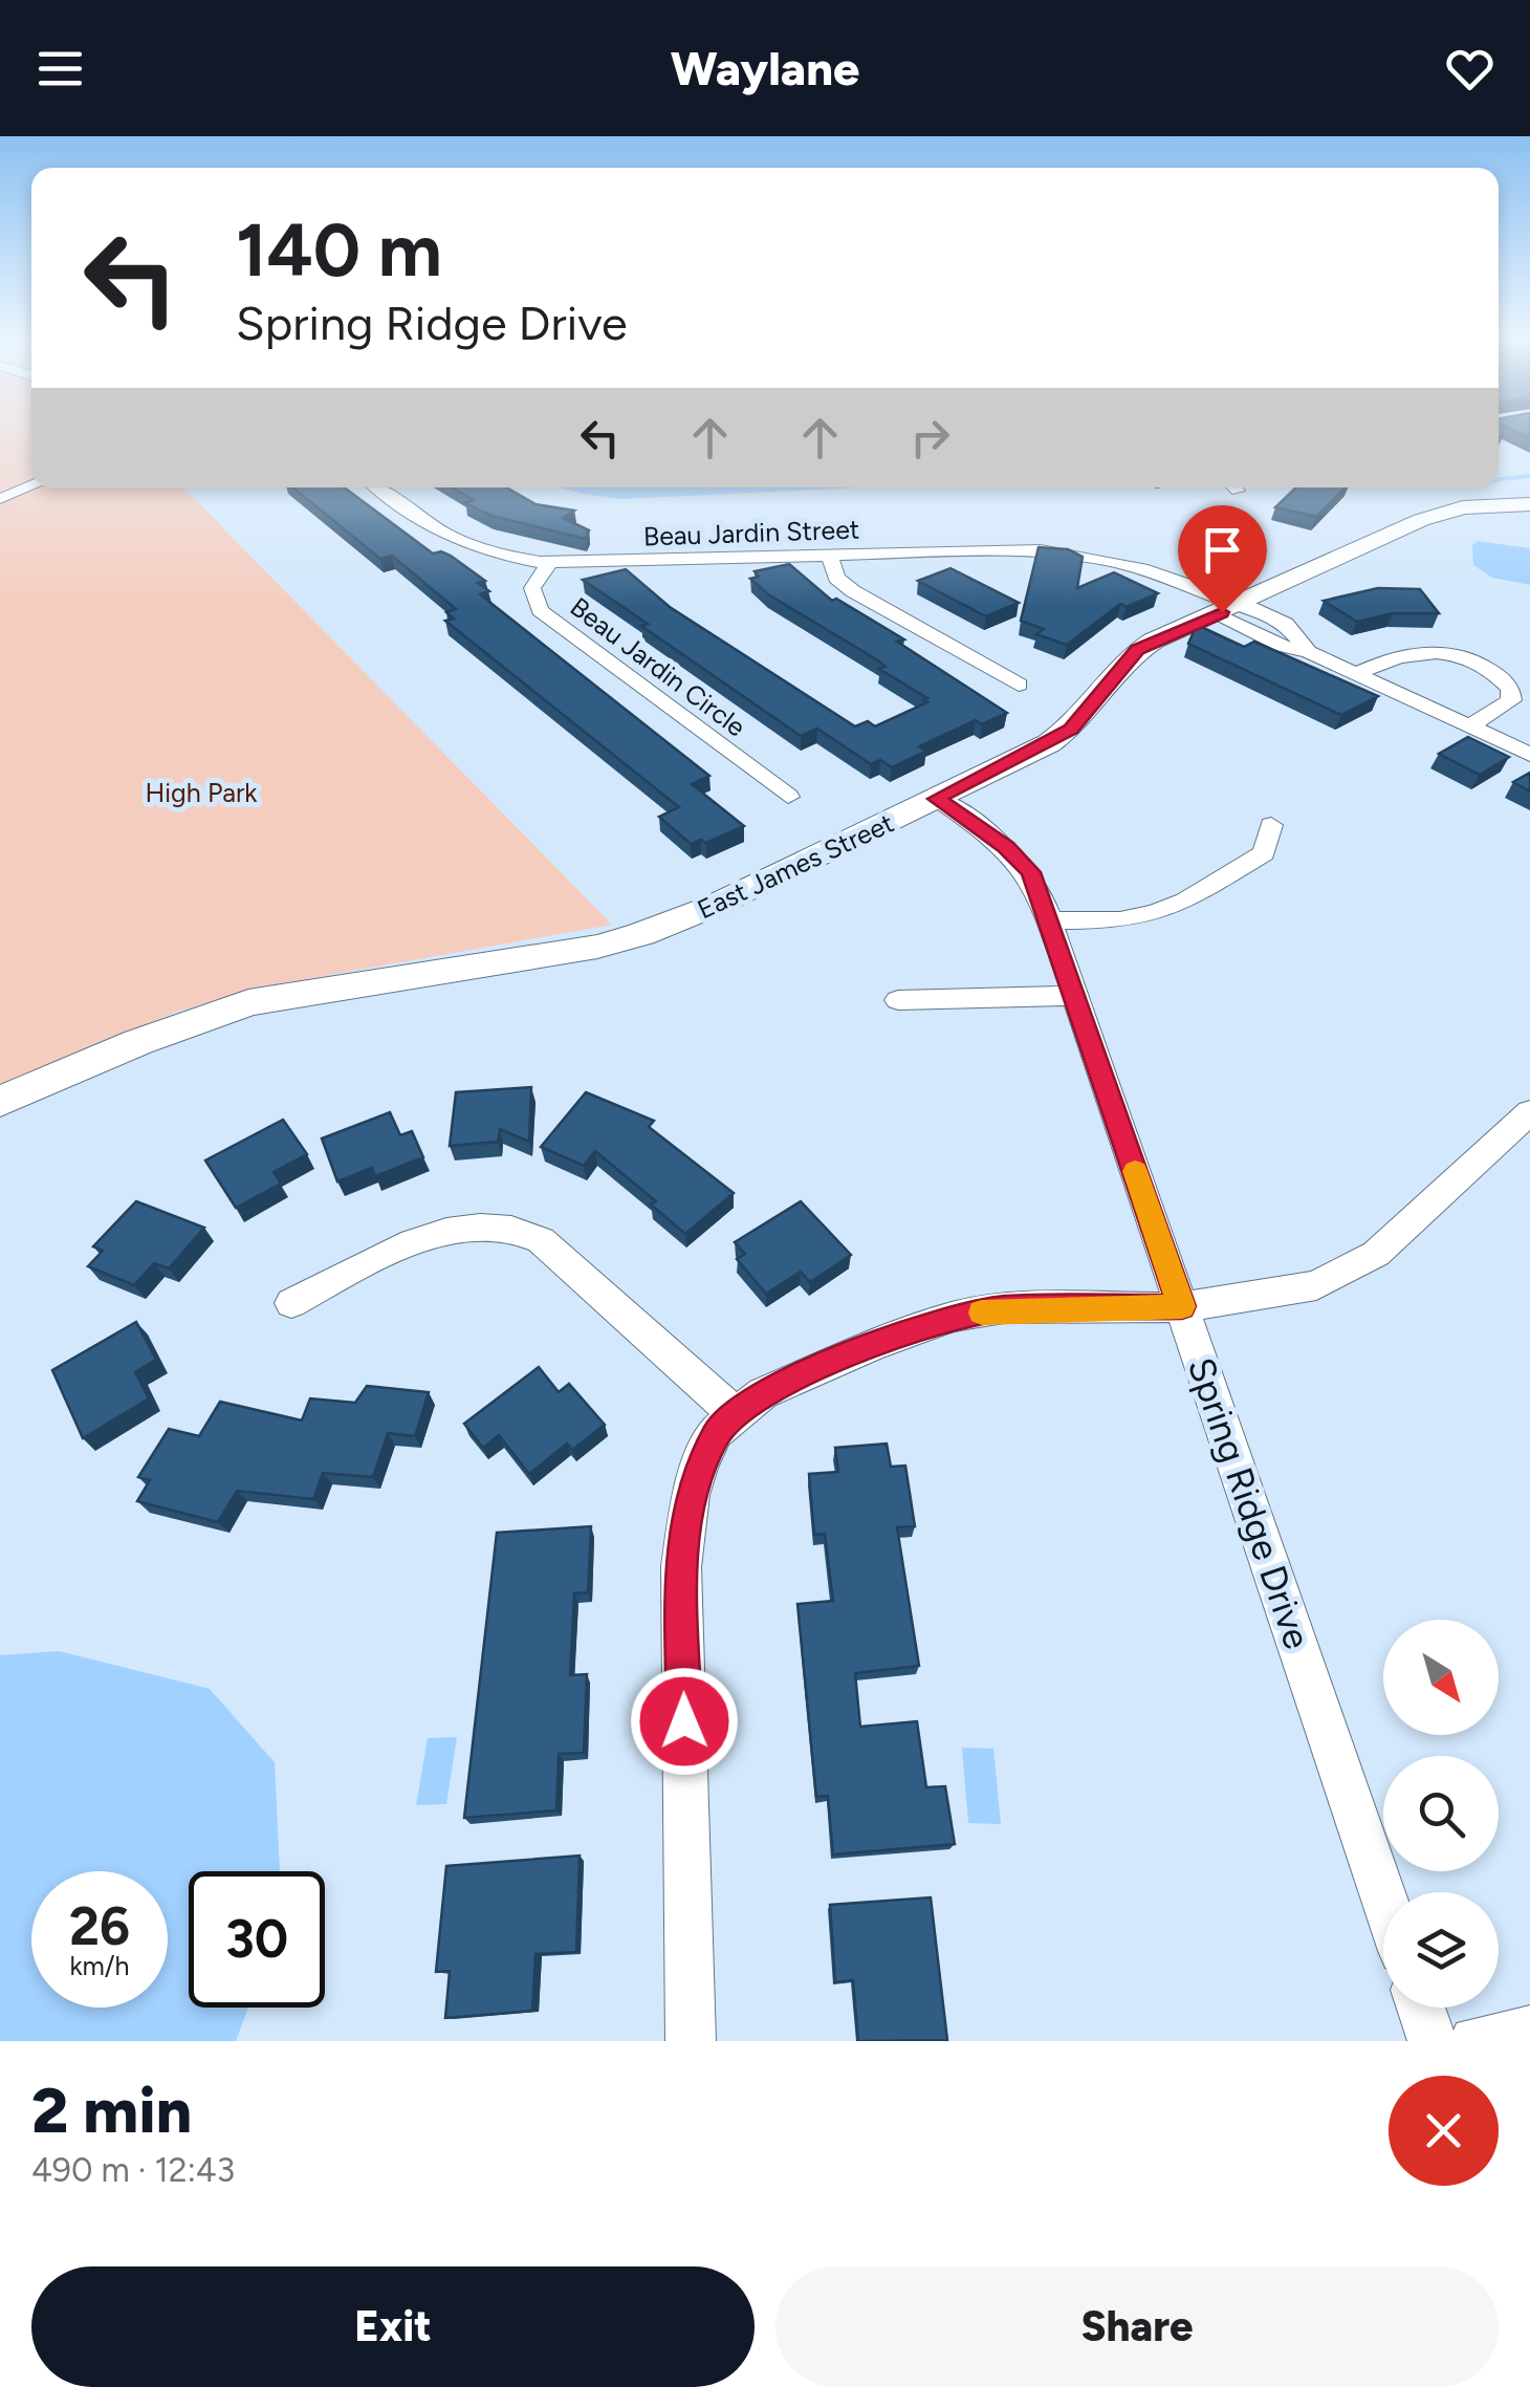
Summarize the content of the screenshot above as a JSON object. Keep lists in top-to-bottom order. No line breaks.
{"streets":{"street":["Beau Jardin Street","Beau Jardin Circle","East James Street","Spring Ridge Drive"]},"crossings":[["Beau Jardin Street","Beau Jardin Circle"],["Beau Jardin Street","East James Street"],["East James Street","Spring Ridge Drive"]],"parks":["High Park"],"north":"bottom right","page":{"header":"Waylane","turn":["140 m","Spring Ridge Drive"],"speed":"26 km/h","limit":"30","heading":["2 min","490 m · 12:43"],"buttons":["Exit","Share"]}}
